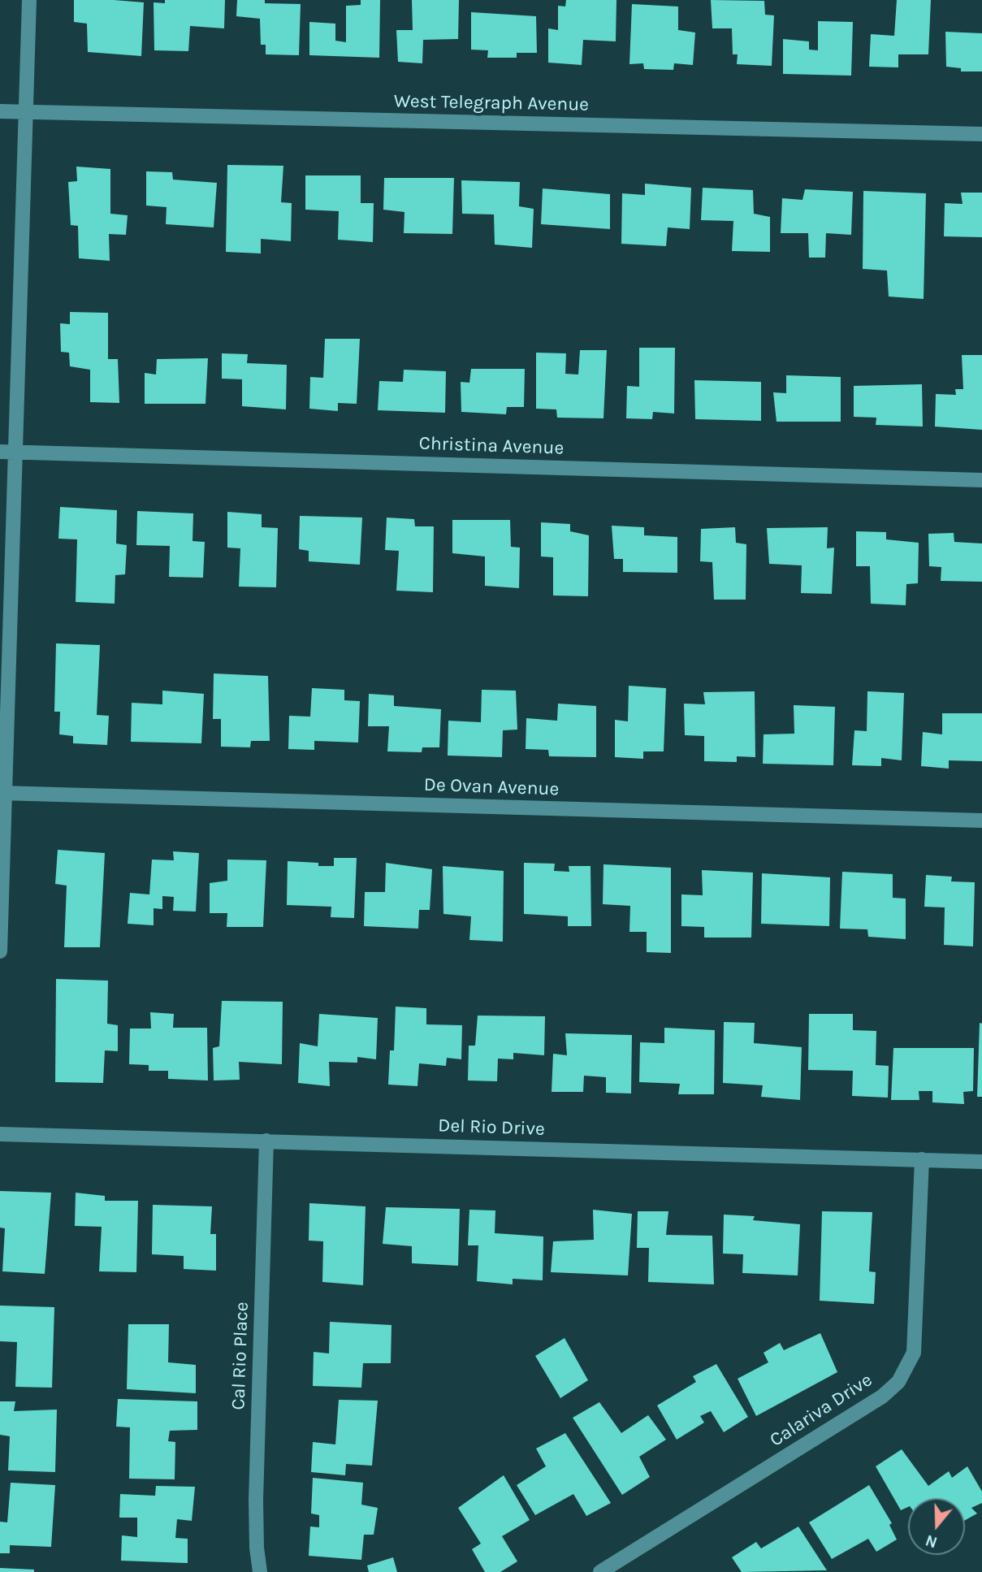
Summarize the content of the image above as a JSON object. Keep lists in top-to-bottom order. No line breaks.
{"streets":{"street":["West Telegraph Avenue","Christina Avenue","De Ovan Avenue","Del Rio Drive","Cal Rio Place","Calariva Drive"]},"crossings":[["Del Rio Drive","Cal Rio Place"],["Del Rio Drive","Calariva Drive"]],"north":"bottom"}
